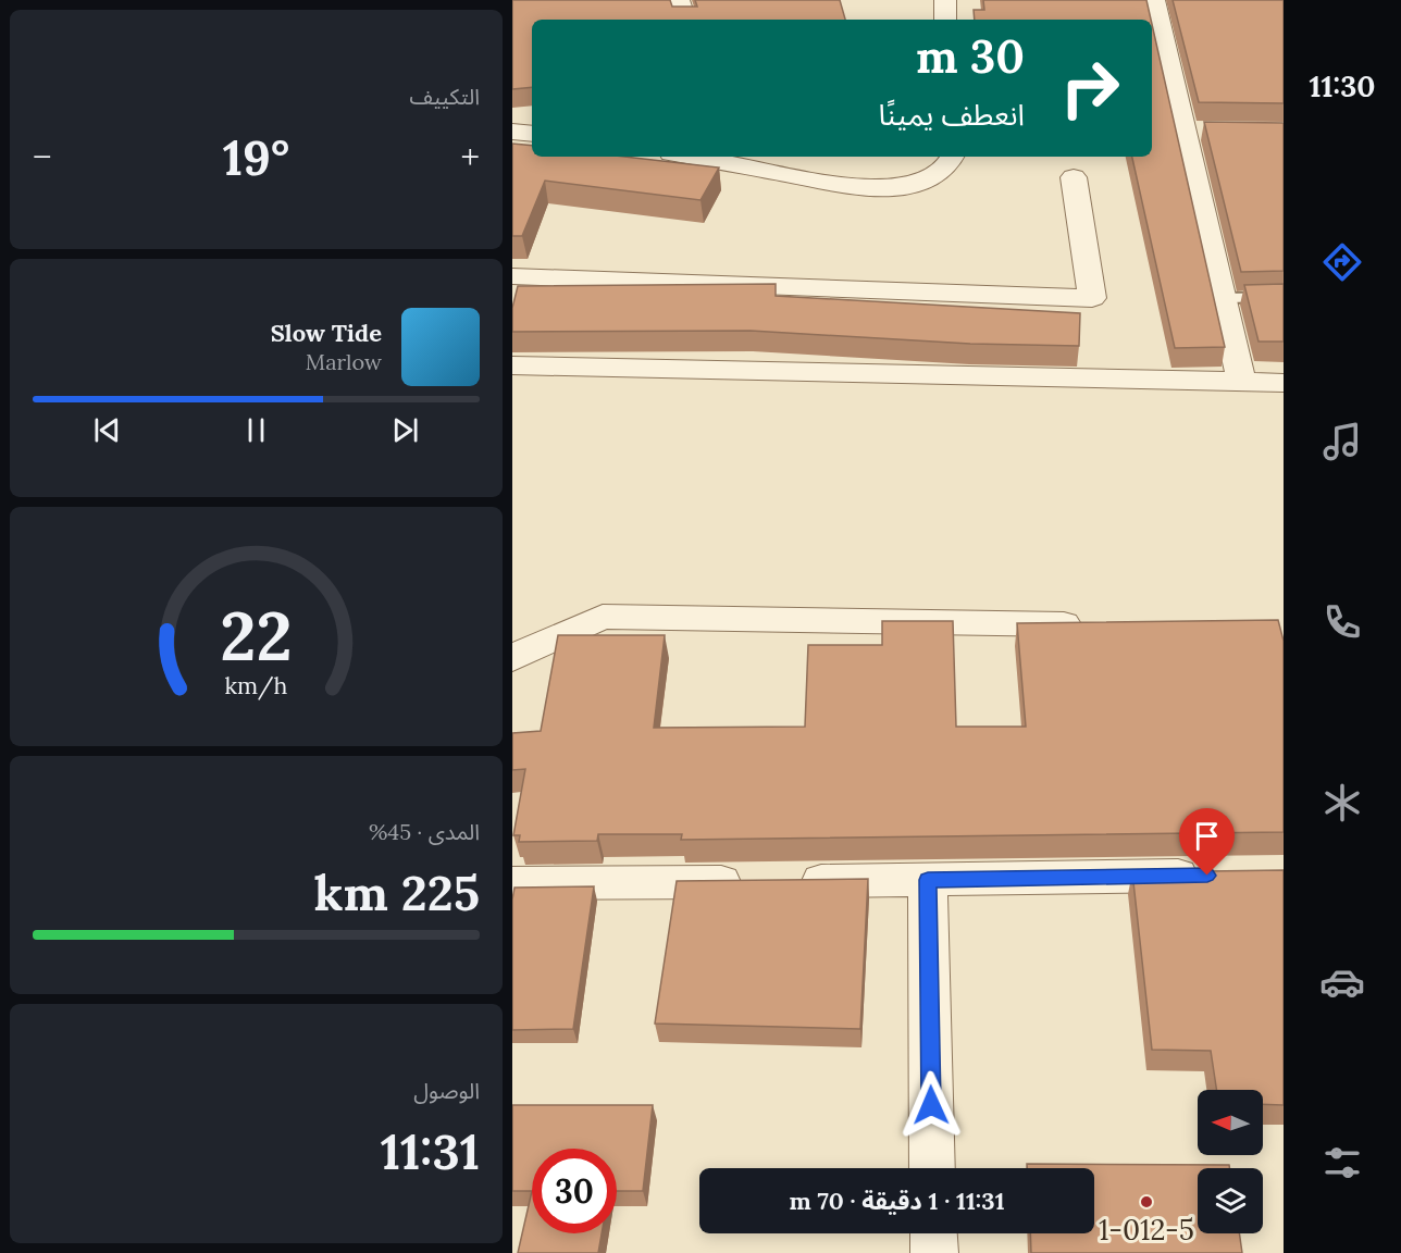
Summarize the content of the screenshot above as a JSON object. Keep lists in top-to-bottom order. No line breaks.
{"places":["1-012-5"],"north":"left","page":{"tabs":"11:30","tile":["التكييف",["المدى · 45%","225 km"],["الوصول","11:31"]],"turn":["30 m","انعطف يمينًا"],"heat":["−","19°","+"],"song":["Slow Tide","Marlow"],"limit":"30","trip":"11:31 · 1 دقيقة · 70 m","gauge":["22","km/h"]}}
